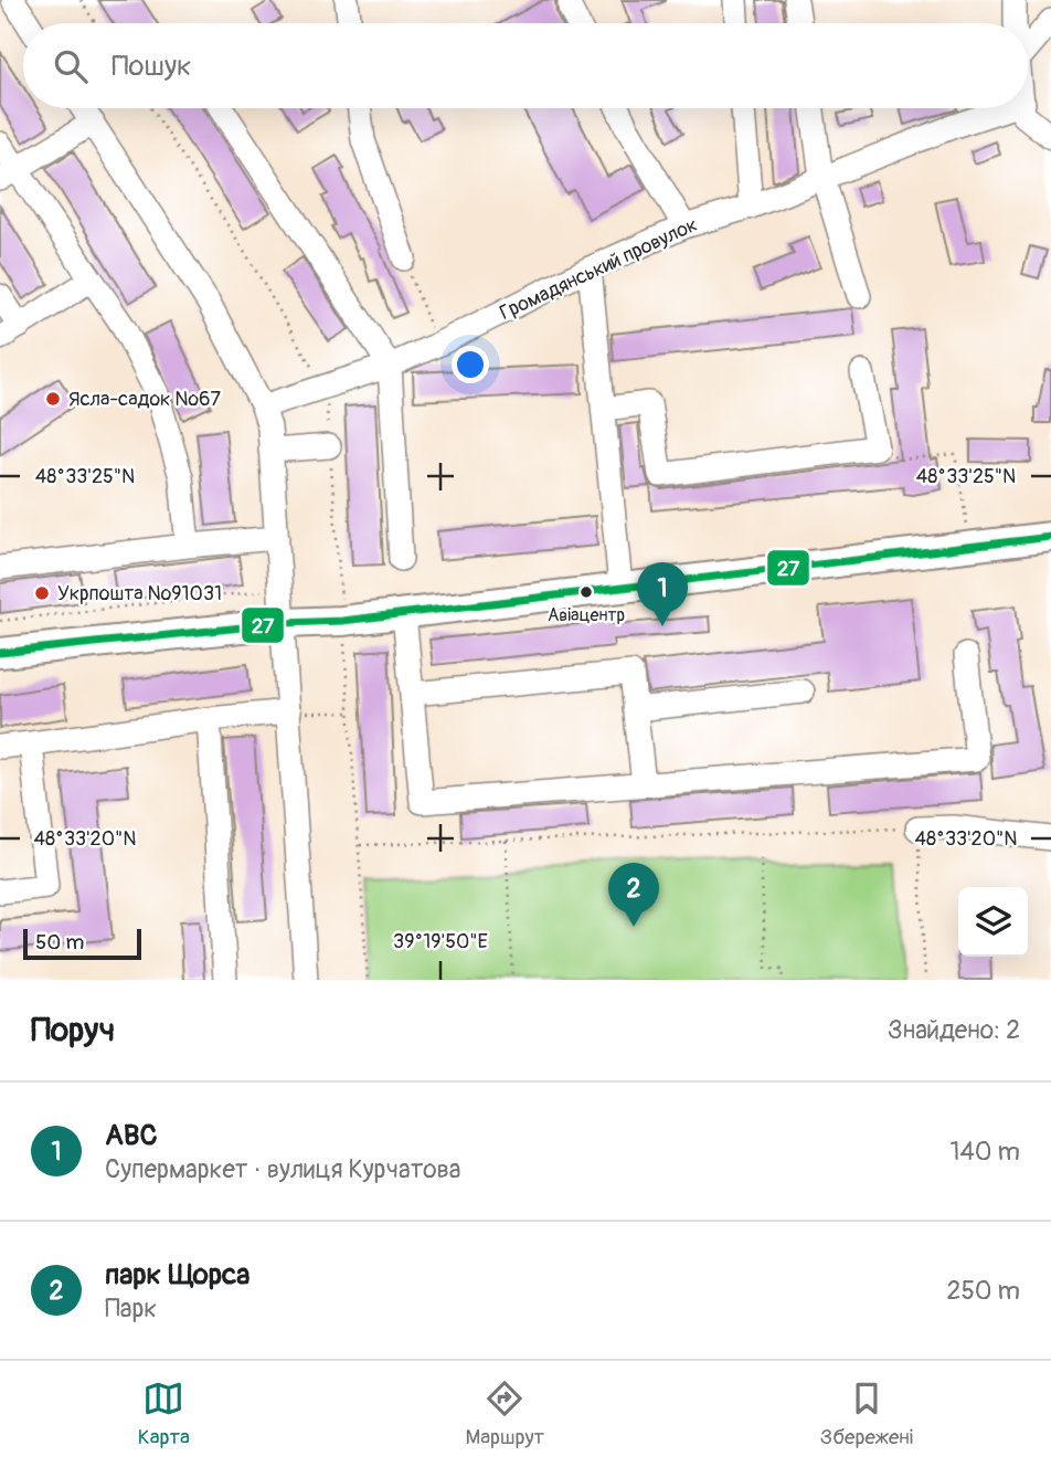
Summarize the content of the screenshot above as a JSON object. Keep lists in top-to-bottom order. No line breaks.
{"streets":{"street":["Громадянський провулок"]},"places":["Ясла-садок №67","Авіацентр","Укрпошта №91031"],"lines":["transit line 27"],"scale_bar":"50 m","page":{"search":"Пошук","pins":["1","2"],"scale":"50 m","heading":["Поруч","Знайдено: 2"],"list":[{"mark":"1","name":"АВС","note":"Супермаркет · вулиця Курчатова","value":"140 m"},{"mark":"2","name":"парк Щорса","note":"Парк","value":"250 m"}],"nav":["Карта","Маршрут","Збережені"]},"coordinates":["48°33'25\"N","48°33'20\"N","39°19'50\"E"]}
